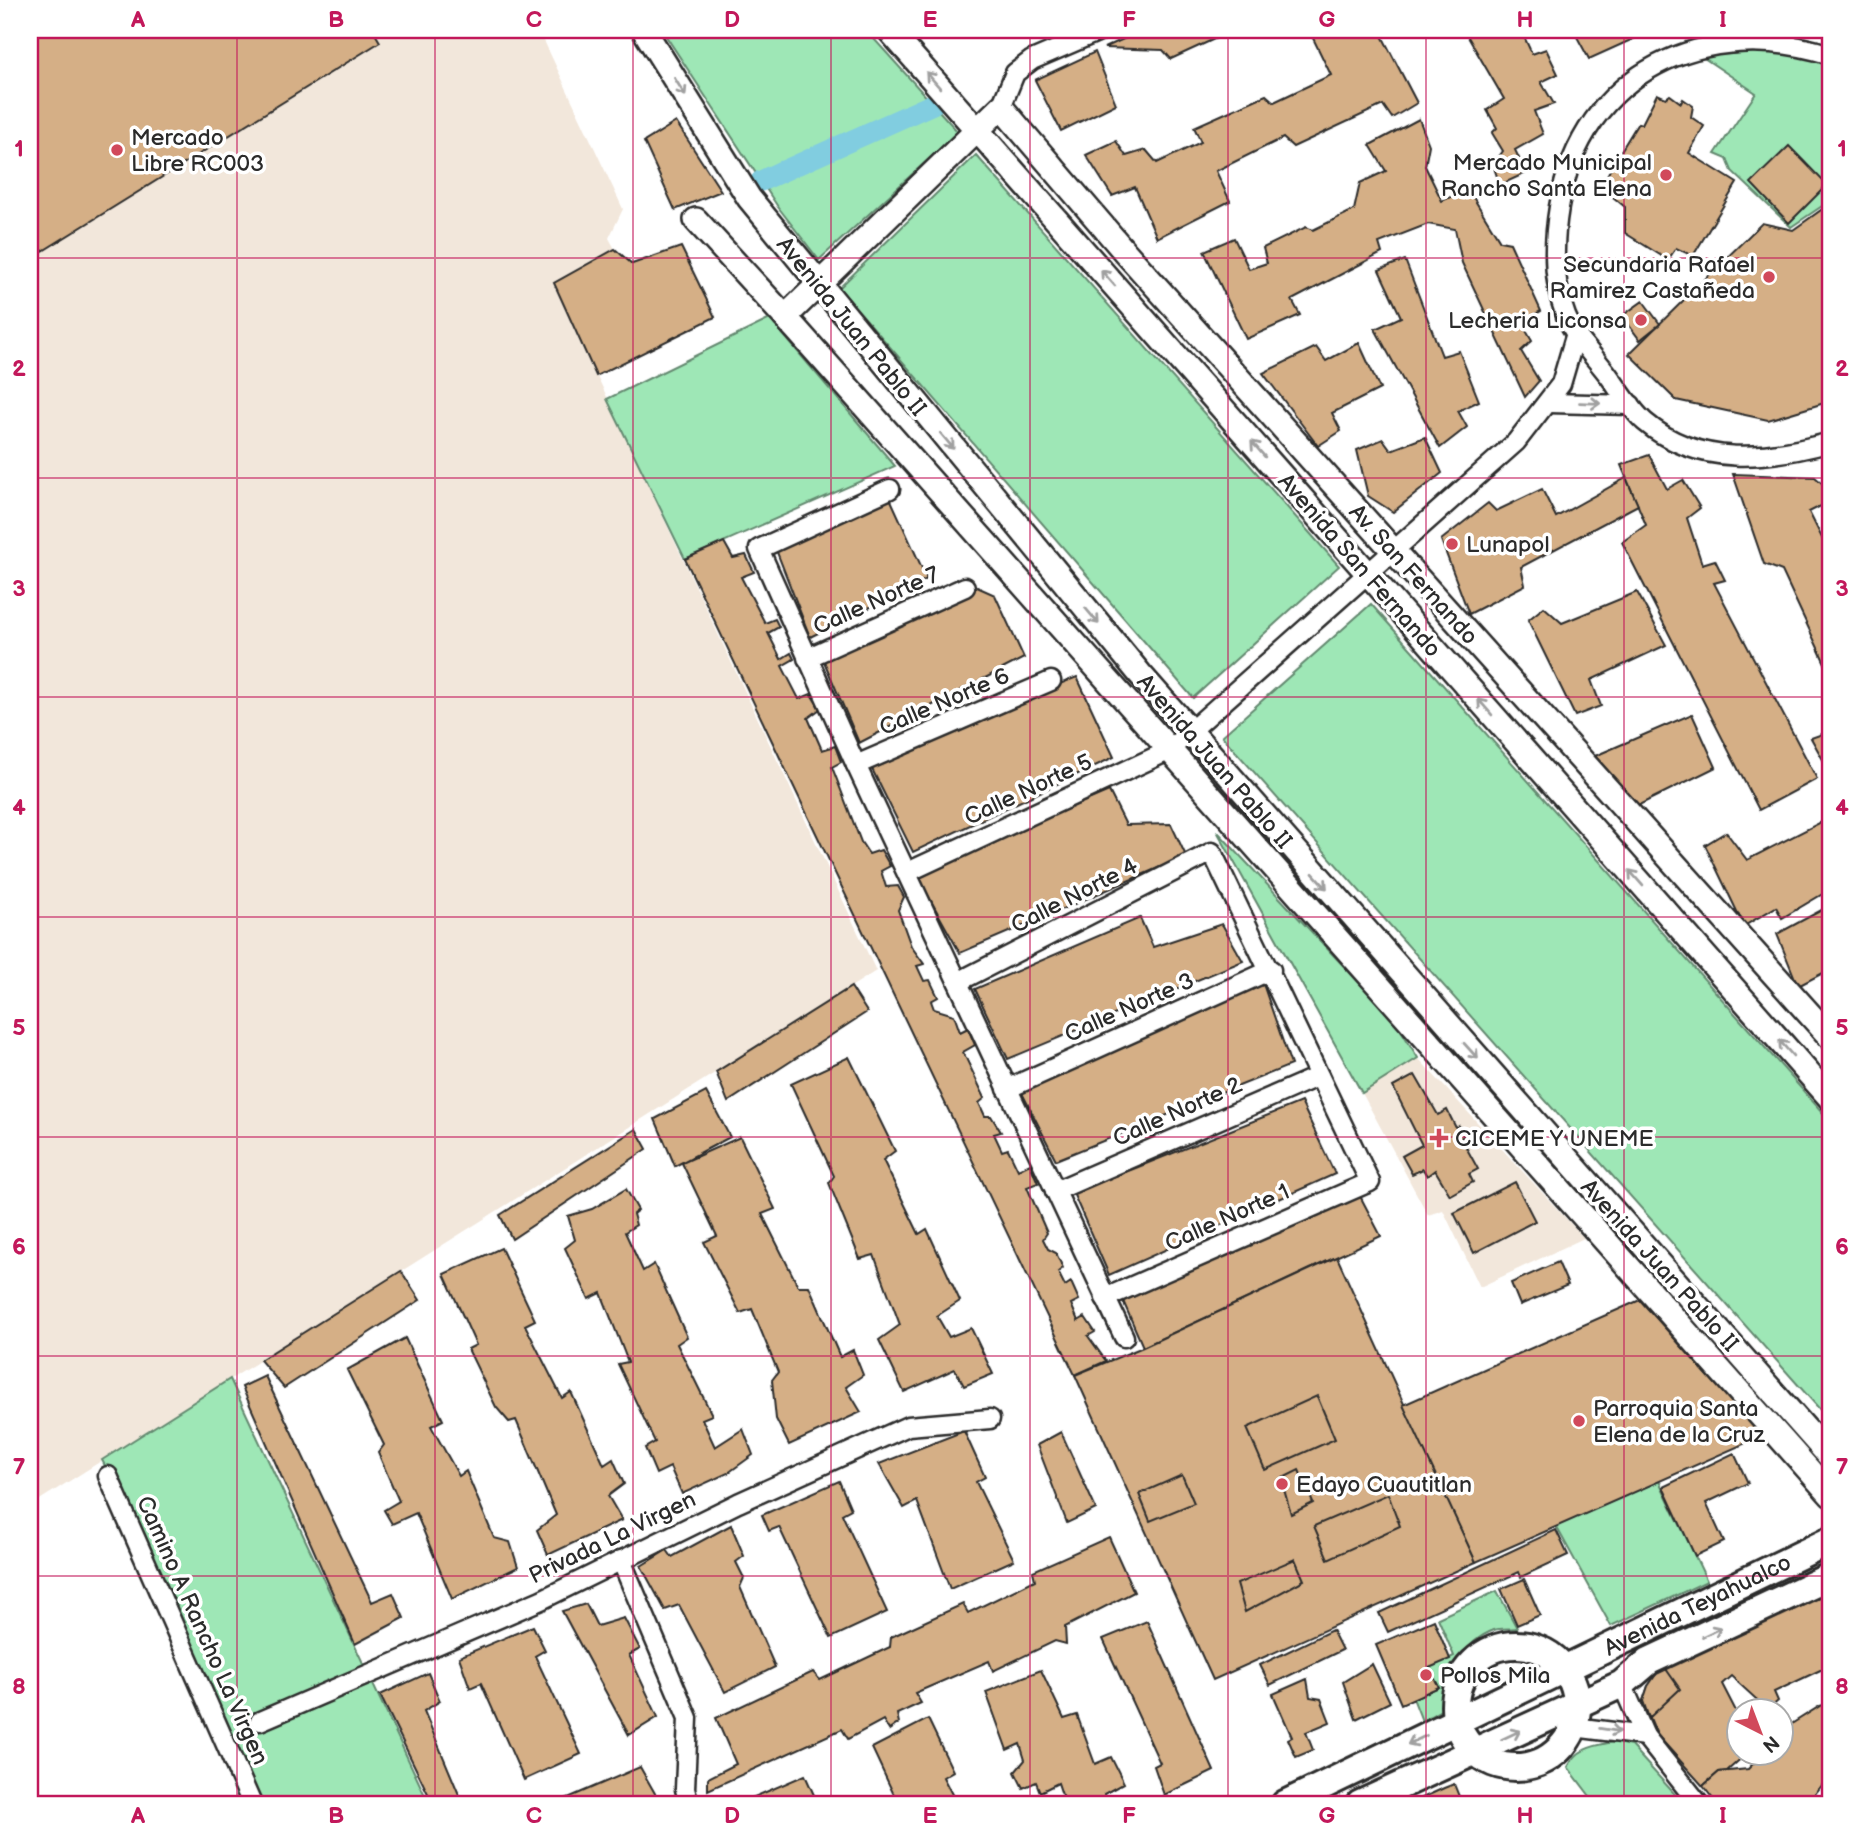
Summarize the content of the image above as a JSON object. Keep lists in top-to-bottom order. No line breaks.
{"streets":{"main road":["Avenida Teyahualco"],"street":["Avenida Juan Pablo II","Avenida San Fernando","Av. San Fernando","Calle Norte 7","Calle Norte 6","Calle Norte 5","Calle Norte 4","Calle Norte 3","Calle Norte 2","Calle Norte 1","Privada La Virgen","Camino A Rancho La Virgen"]},"crossings":[["Avenida Juan Pablo II","Calle Norte 5"],["Avenida San Fernando","Calle Norte 5"],["Av. San Fernando","Calle Norte 5"],["Calle Norte 4","Calle Norte 3"],["Calle Norte 2","Calle Norte 1"]],"one_way":["Avenida San Fernando"],"places":{"other":["Mercado Libre RC003","Mercado Municipal Rancho Santa Elena","Secundaria Rafael Ramirez Castañeda","Lecheria Liconsa","Lunapol","Parroquia Santa Elena de la Cruz","Edayo Cuautitlan","Pollos Mila"],"health":["CICEME Y UNEME"]},"north":"bottom right","grid":{"columns":["A","B","C","D","E","F","G","H","I"],"rows":["1","2","3","4","5","6","7","8"]}}
